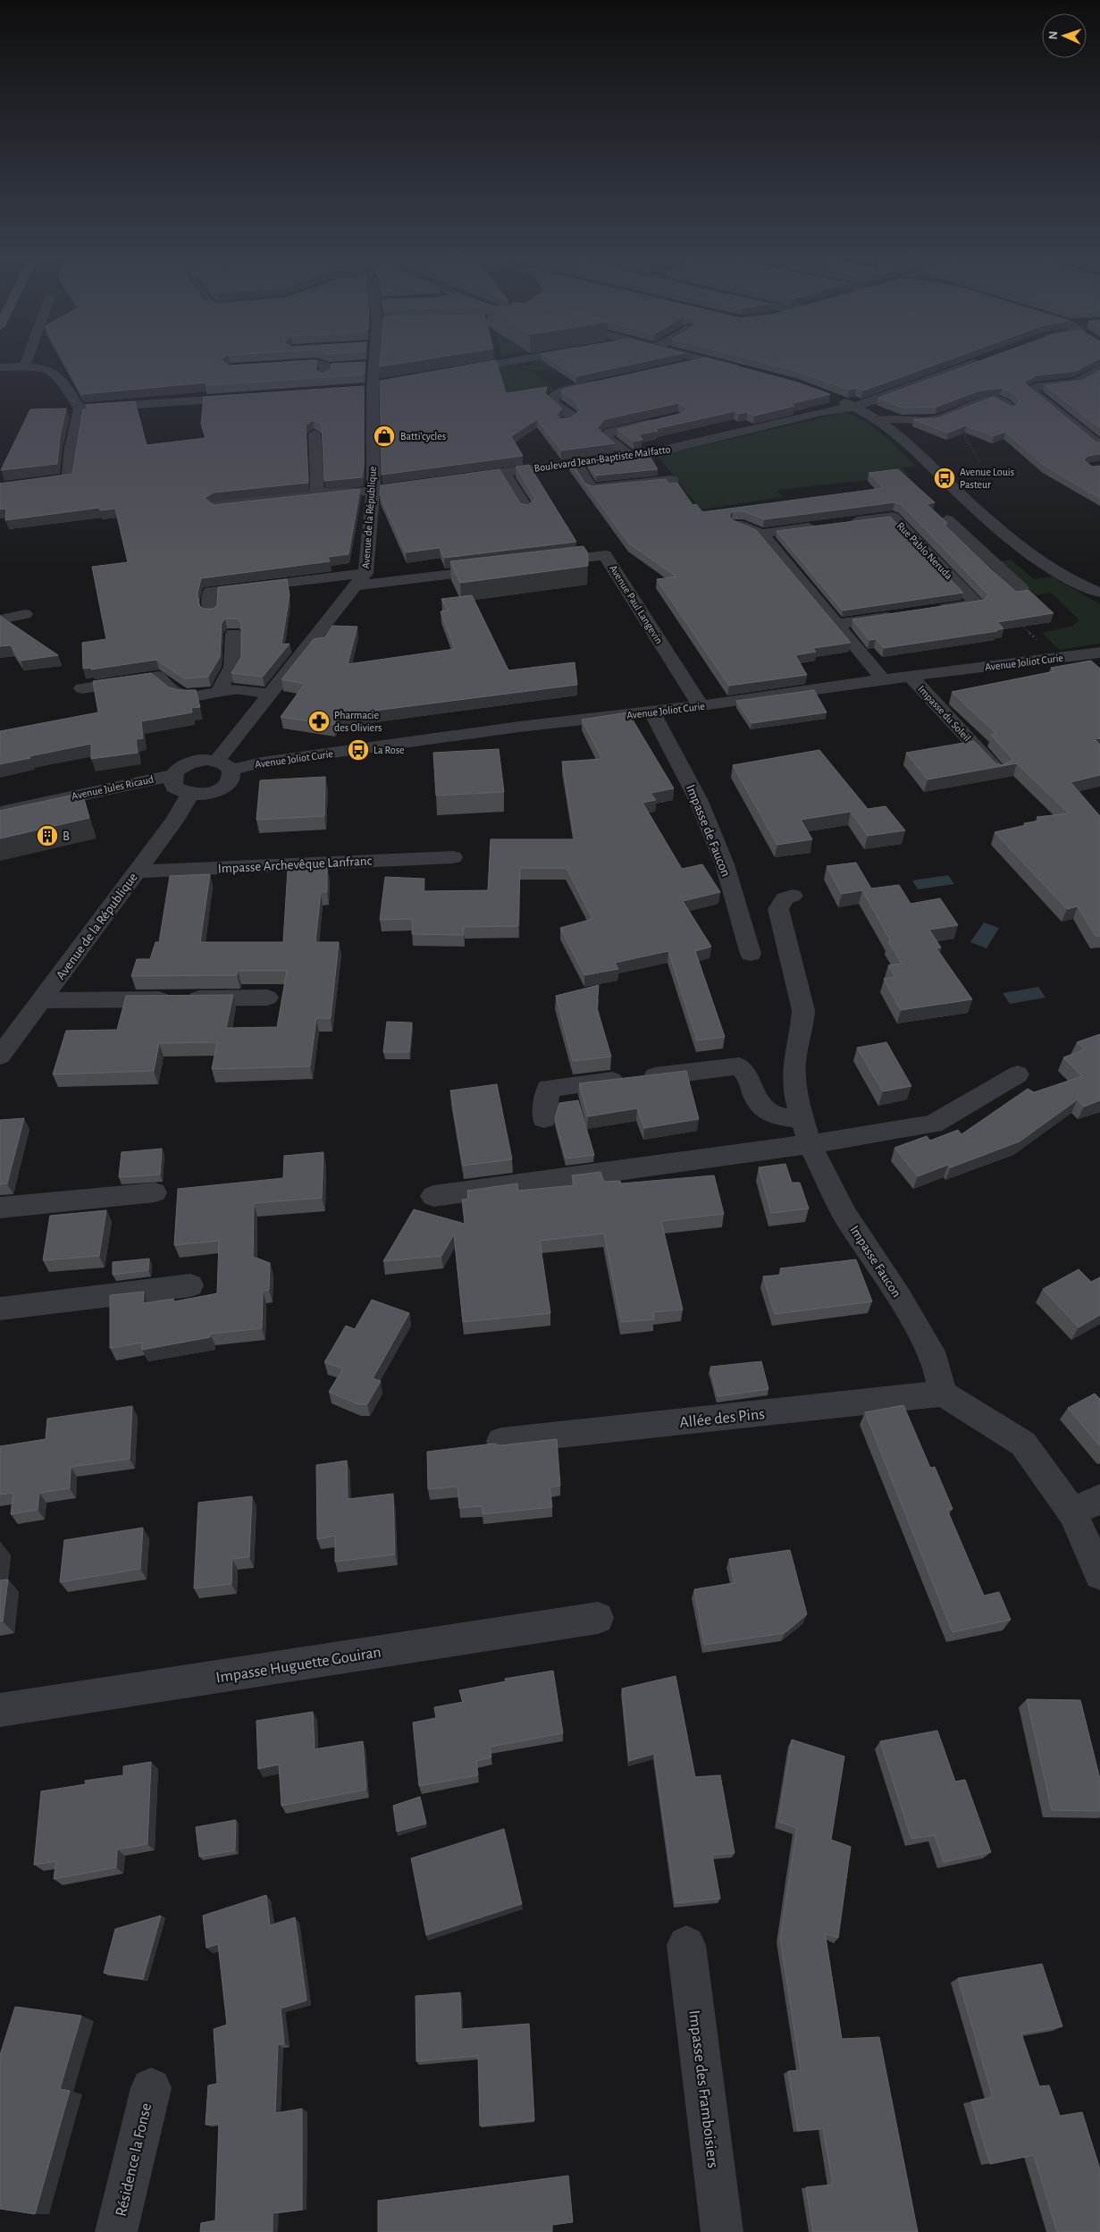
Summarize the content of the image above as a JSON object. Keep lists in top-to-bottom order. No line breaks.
{"streets":{"street":["Boulevard Jean-Baptiste Malfatto","Avenue de la République","Rue Pablo Neruda","Avenue Paul Langevin","Avenue Joliot Curie","Impasse du Soleil","Avenue Jules Ricaud","Impasse de Faucon","Impasse Archevêque Lanfranc","Impasse Faucon","Allée des Pins","Impasse Huguette Gouiran","Impasse des Framboisiers","Résidence la Fonse"]},"crossings":[["Avenue de la République","Avenue Joliot Curie"],["Avenue de la République","Impasse Archevêque Lanfranc"],["Avenue Paul Langevin","Avenue Joliot Curie"],["Avenue Joliot Curie","Impasse du Soleil"],["Avenue Joliot Curie","Avenue Jules Ricaud"],["Avenue Joliot Curie","Impasse de Faucon"],["Impasse Faucon","Allée des Pins"]],"places":{"shop":["Batti'cycles"],"bus stop":["Avenue Louis Pasteur","La Rose"],"pharmacy":["Pharmacie des Oliviers"],"building":["B"]},"north":"left"}
